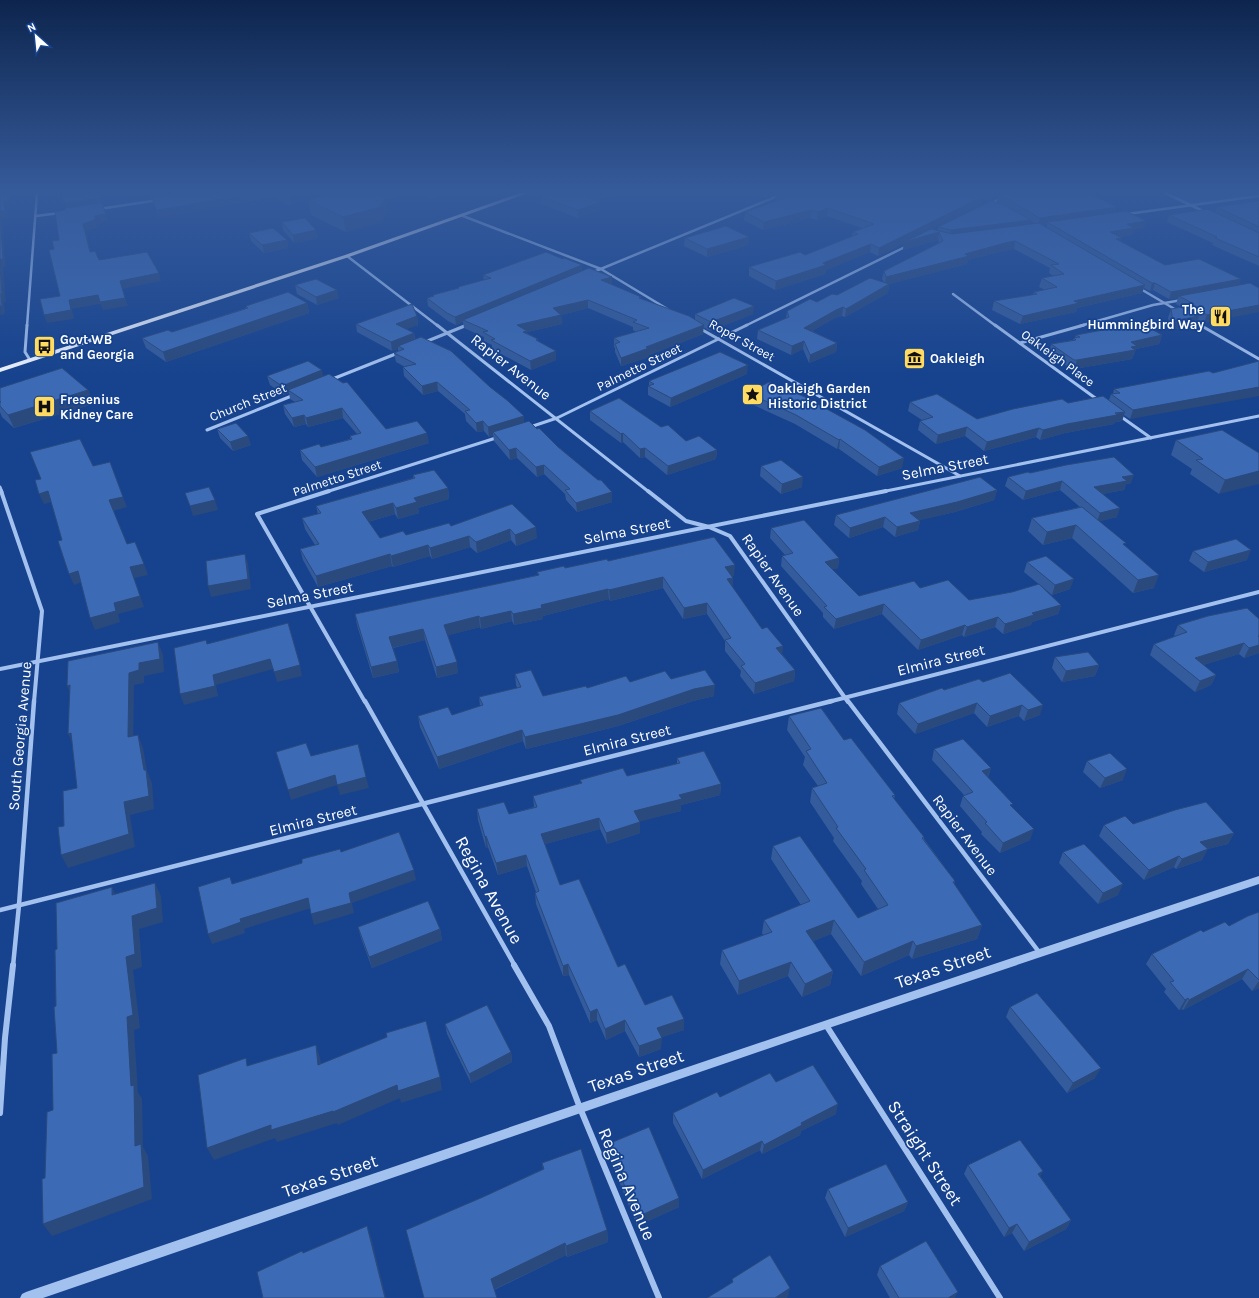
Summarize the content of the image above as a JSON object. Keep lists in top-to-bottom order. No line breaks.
{"streets":{"street":["Roper Street","Oakleigh Place","Rapier Avenue","Palmetto Street","Church Street","Selma Street","Elmira Street","South Georgia Avenue","Regina Avenue","Texas Street","Straight Street"]},"crossings":[["Roper Street","Palmetto Street"],["Roper Street","Selma Street"],["Rapier Avenue","Palmetto Street"],["Rapier Avenue","Selma Street"],["Rapier Avenue","Elmira Street"],["Rapier Avenue","Texas Street"],["Palmetto Street","Regina Avenue"],["Selma Street","South Georgia Avenue"],["Selma Street","Regina Avenue"],["Elmira Street","South Georgia Avenue"],["Elmira Street","Regina Avenue"],["Regina Avenue","Texas Street"],["Texas Street","Straight Street"]],"places":{"restaurant":["The Hummingbird Way"],"bus stop":["Govt WB and Georgia"],"museum":["Oakleigh"],"place":["Oakleigh Garden Historic District"],"hospital":["Fresenius Kidney Care"]},"north":"top left"}
